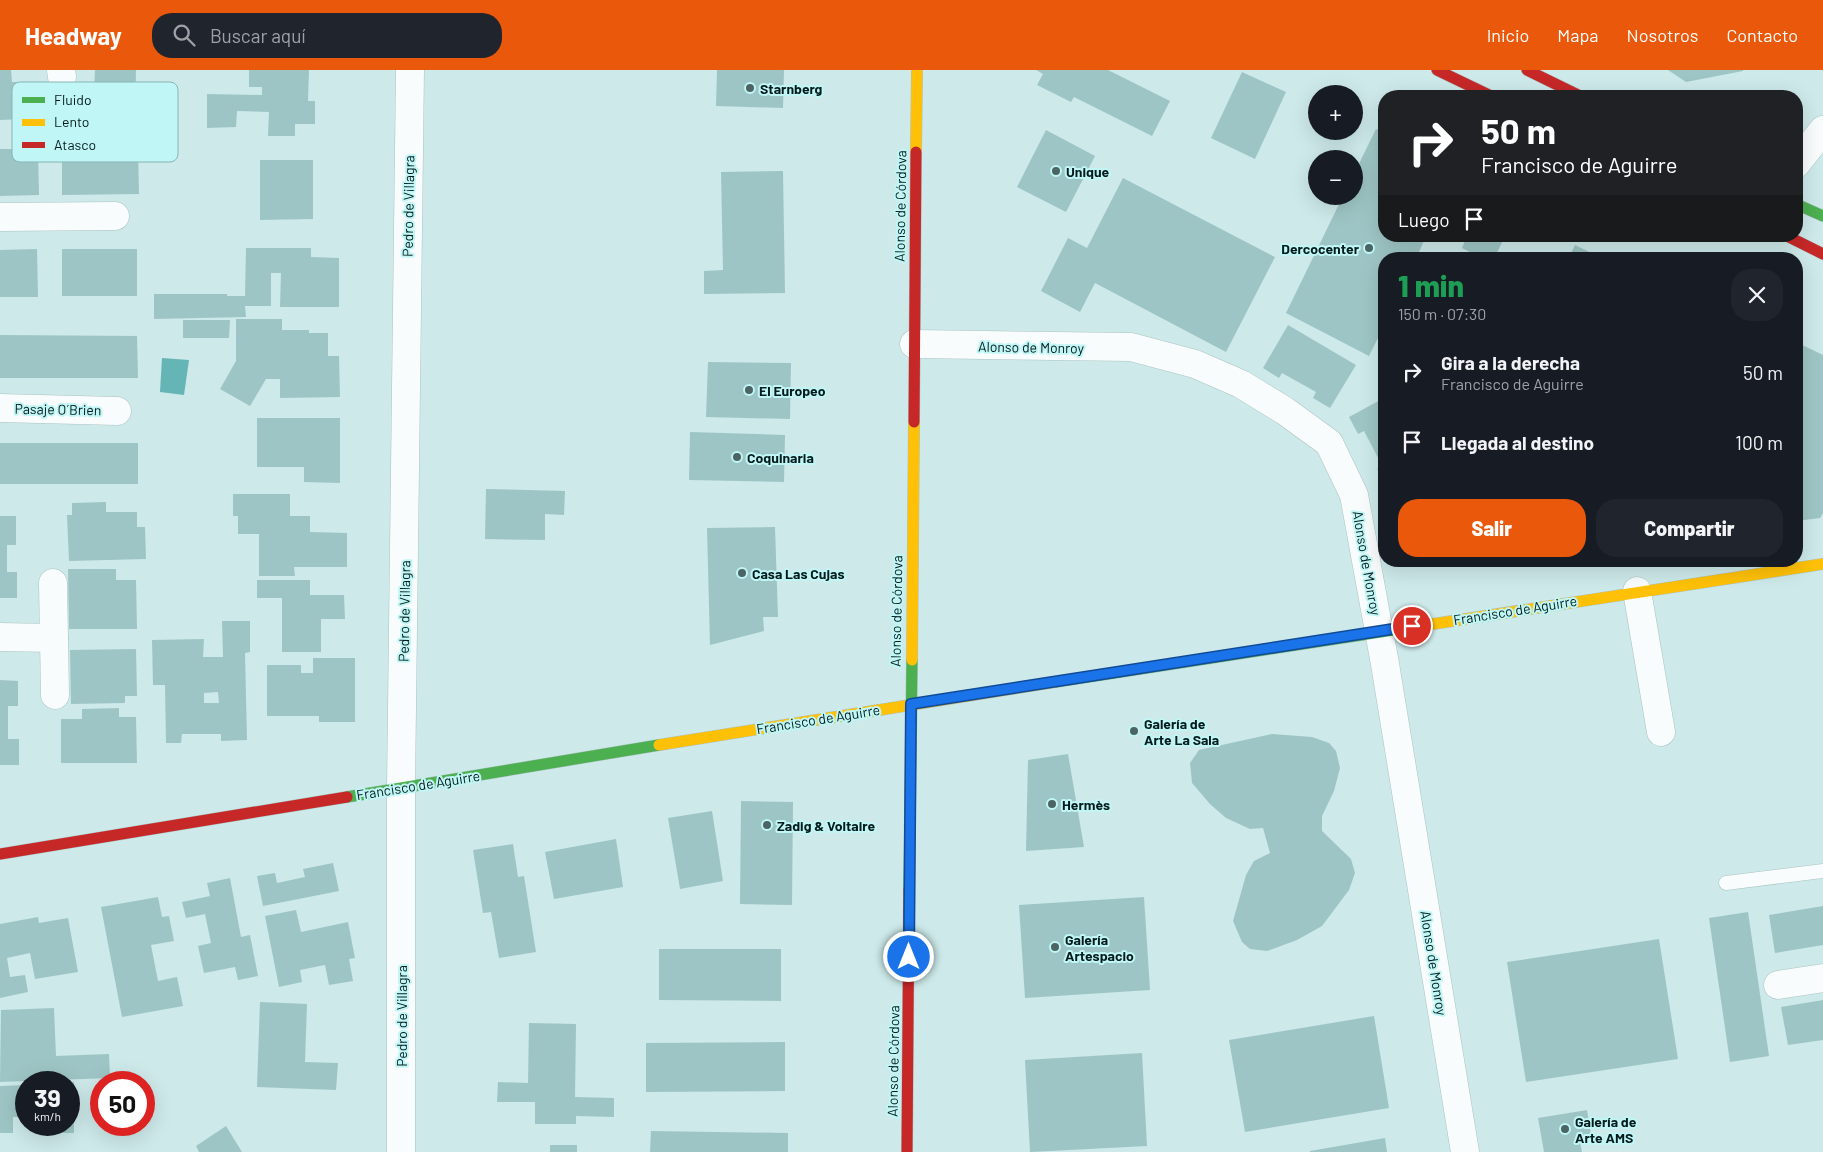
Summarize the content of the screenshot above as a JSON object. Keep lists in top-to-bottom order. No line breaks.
{"streets":{"street":["Pedro de Villagra","Alonso de Córdova","Alonso de Monroy","Pasaje O´Brien","Francisco de Aguirre"]},"crossings":[["Pedro de Villagra","Francisco de Aguirre"],["Alonso de Córdova","Alonso de Monroy"],["Alonso de Córdova","Francisco de Aguirre"],["Alonso de Monroy","Francisco de Aguirre"]],"places":["Starnberg","Unique","Dercocenter","El Europeo","Coquinaria","Casa Las Cujas","Galería de Arte La Sala","Hermès","Zadig & Voltaire","Galería Artespacio","Galería de Arte AMS"],"legend":["Fluido","Lento","Atasco"],"page":{"header":"Headway","search":"Buscar aquí","nav":["Inicio","Mapa","Nosotros","Contacto"],"map_buttons":["+","−"],"turn":["50 m","Francisco de Aguirre"],"then":"Luego","heading":["1 min","150 m · 07:30"],"list":[{"name":"Gira a la derecha","note":"Francisco de Aguirre","value":"50 m"},{"name":"Llegada al destino","value":"100 m"}],"buttons":["Salir","Compartir"],"speed":"39 km/h","limit":"50"}}
